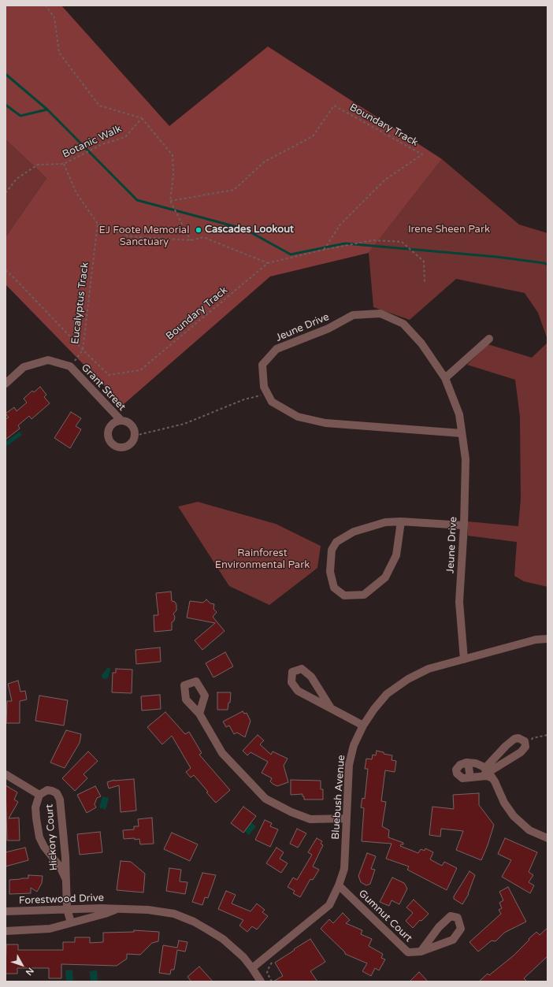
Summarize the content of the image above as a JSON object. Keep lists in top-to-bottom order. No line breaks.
{"streets":{"street":["Jeune Drive","Grant Street","Bluebush Avenue","Hickory Court","Forestwood Drive","Gumnut Court"],"path":["Boundary Track","Botanic Walk","Eucalyptus Track"]},"crossings":[["Boundary Track","Eucalyptus Track"],["Jeune Drive","Bluebush Avenue"],["Bluebush Avenue","Forestwood Drive"],["Bluebush Avenue","Gumnut Court"],["Hickory Court","Forestwood Drive"]],"parks":["Irene Sheen Park","EJ Foote Memorial Sanctuary","Rainforest Environmental Park"],"places":["Cascades Lookout"],"north":"bottom right"}
